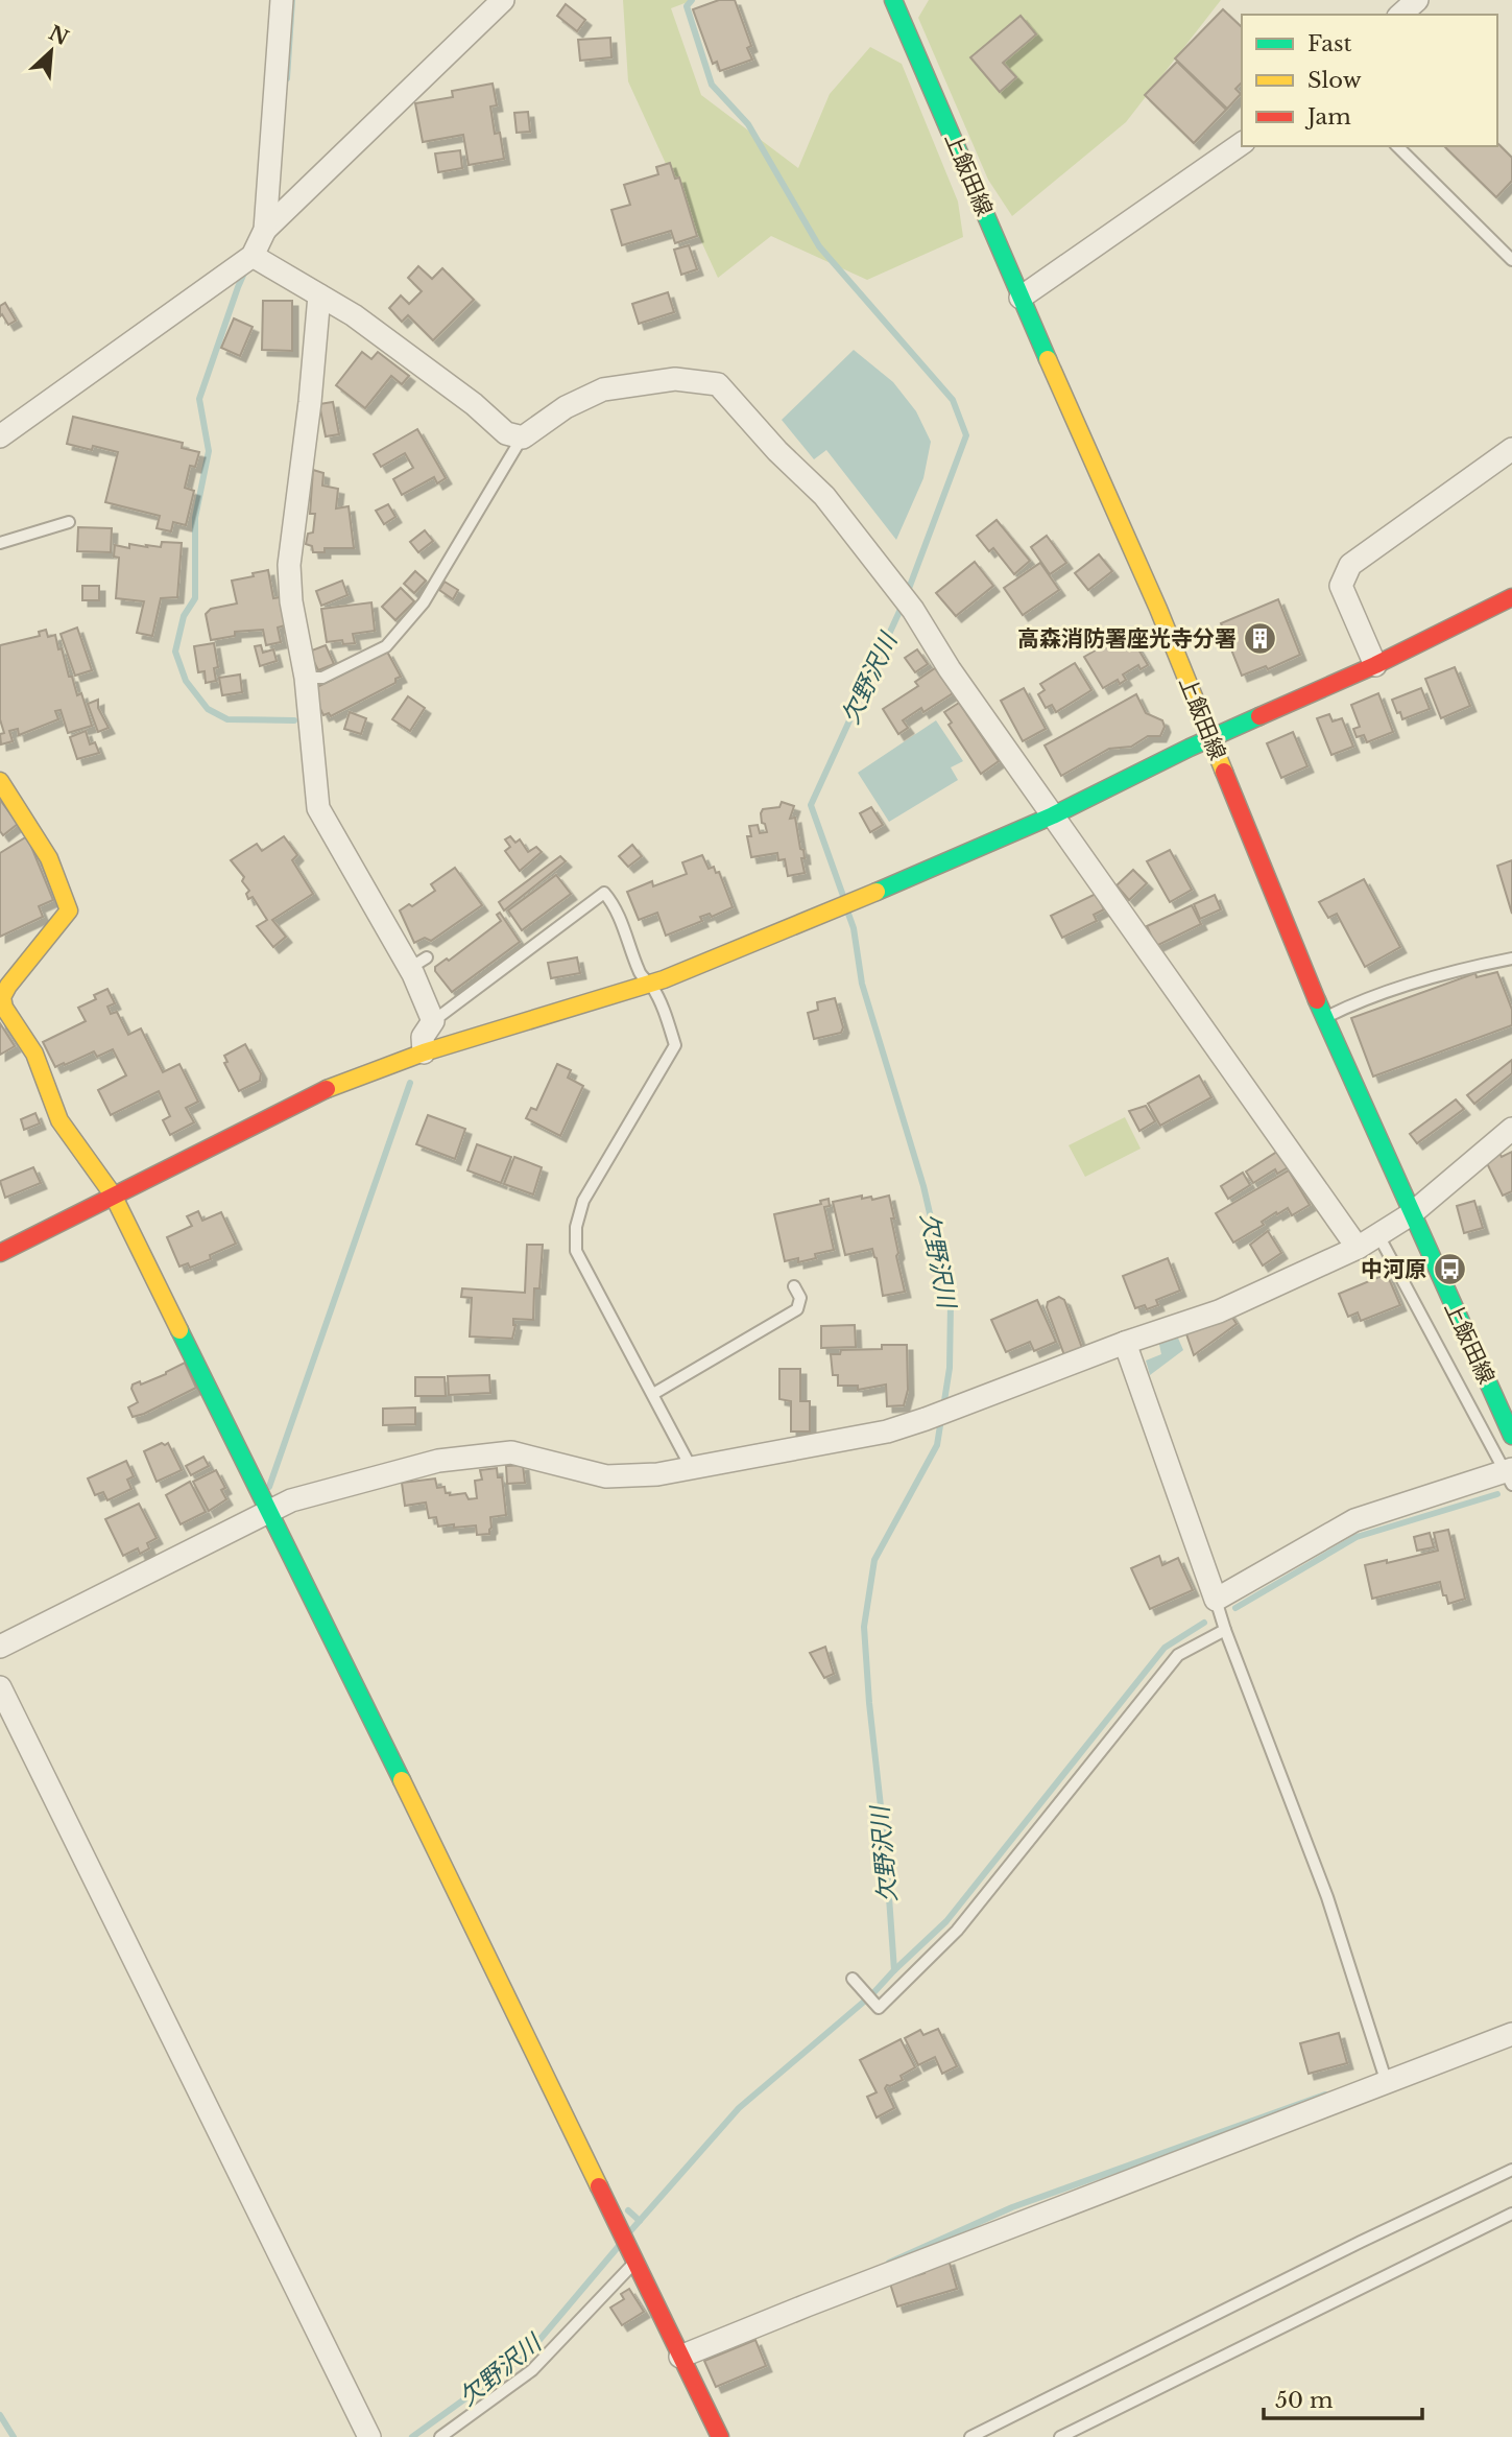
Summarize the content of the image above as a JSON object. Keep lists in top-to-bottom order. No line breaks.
{"streets":{"street":["上飯田線"]},"water":["欠野沢川"],"places":{"building":["高森消防署座光寺分署"],"bus stop":["中河原"]},"legend":["Fast","Slow","Jam"],"scale_bar":"50 m","north":"top right"}
